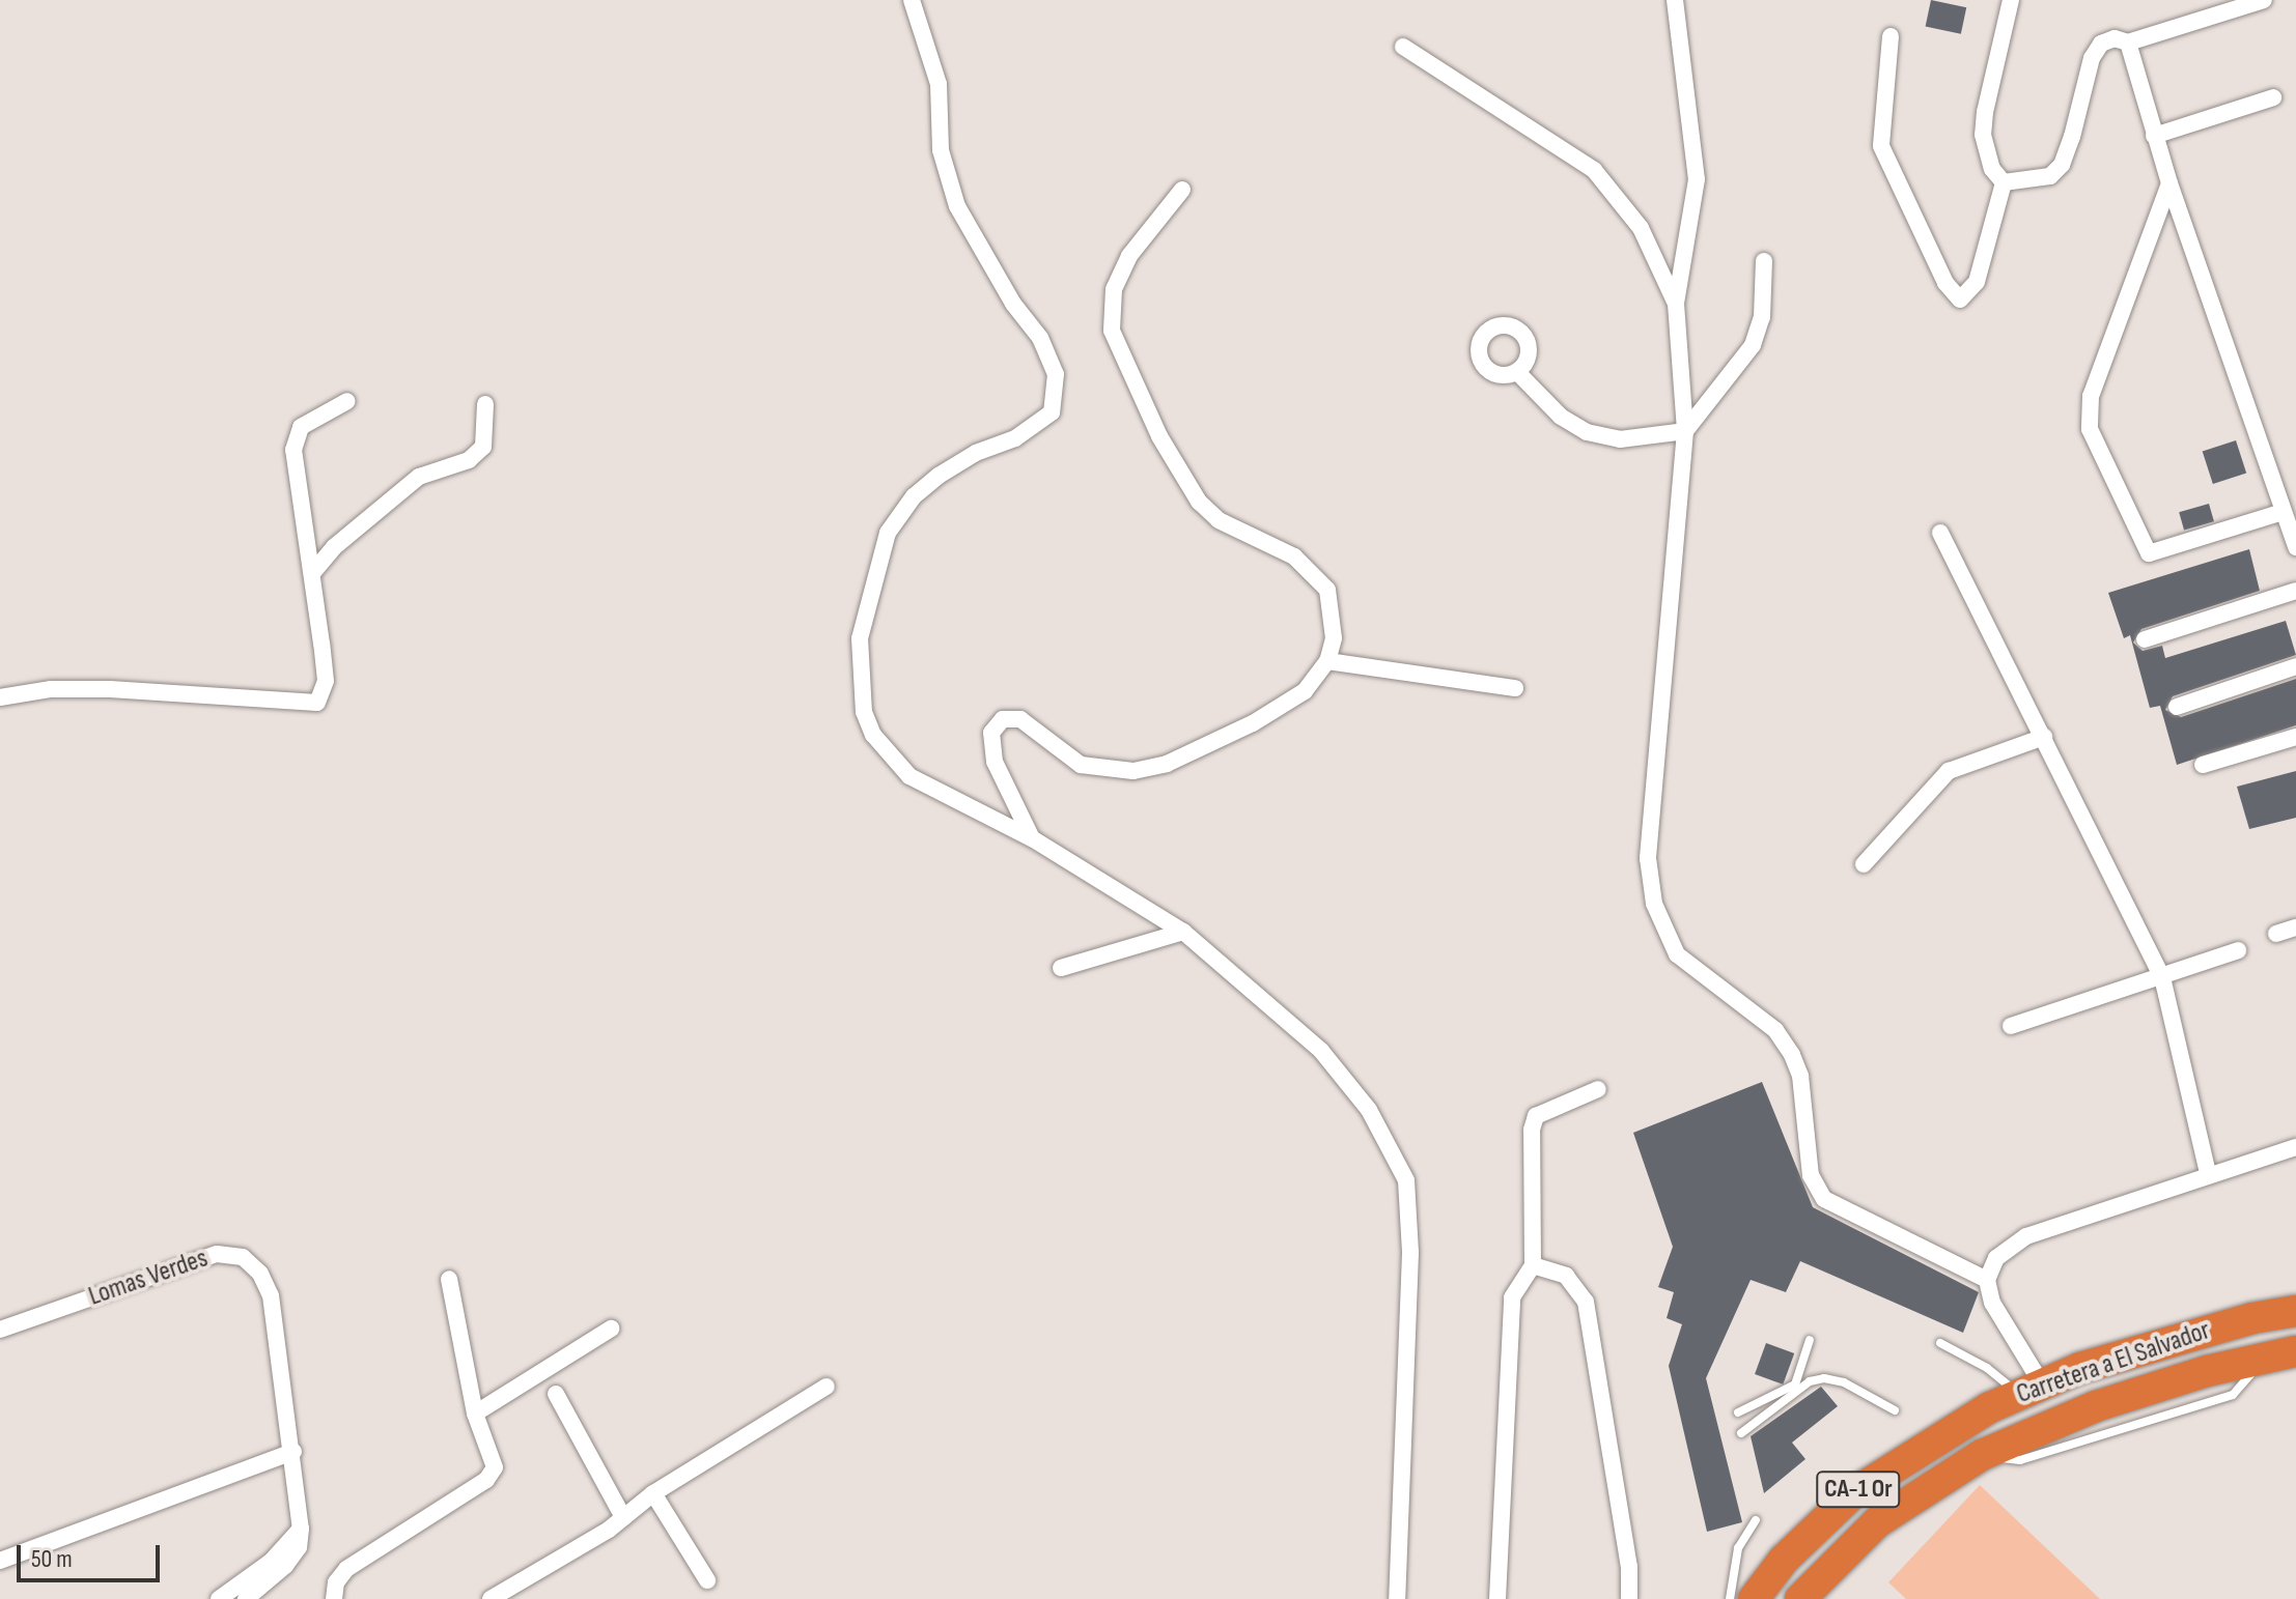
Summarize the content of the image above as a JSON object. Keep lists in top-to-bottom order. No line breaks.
{"streets":{"highway":["Carretera a El Salvador","CA-1 Or"],"street":["Lomas Verdes"]},"scale_bar":"50 m"}
